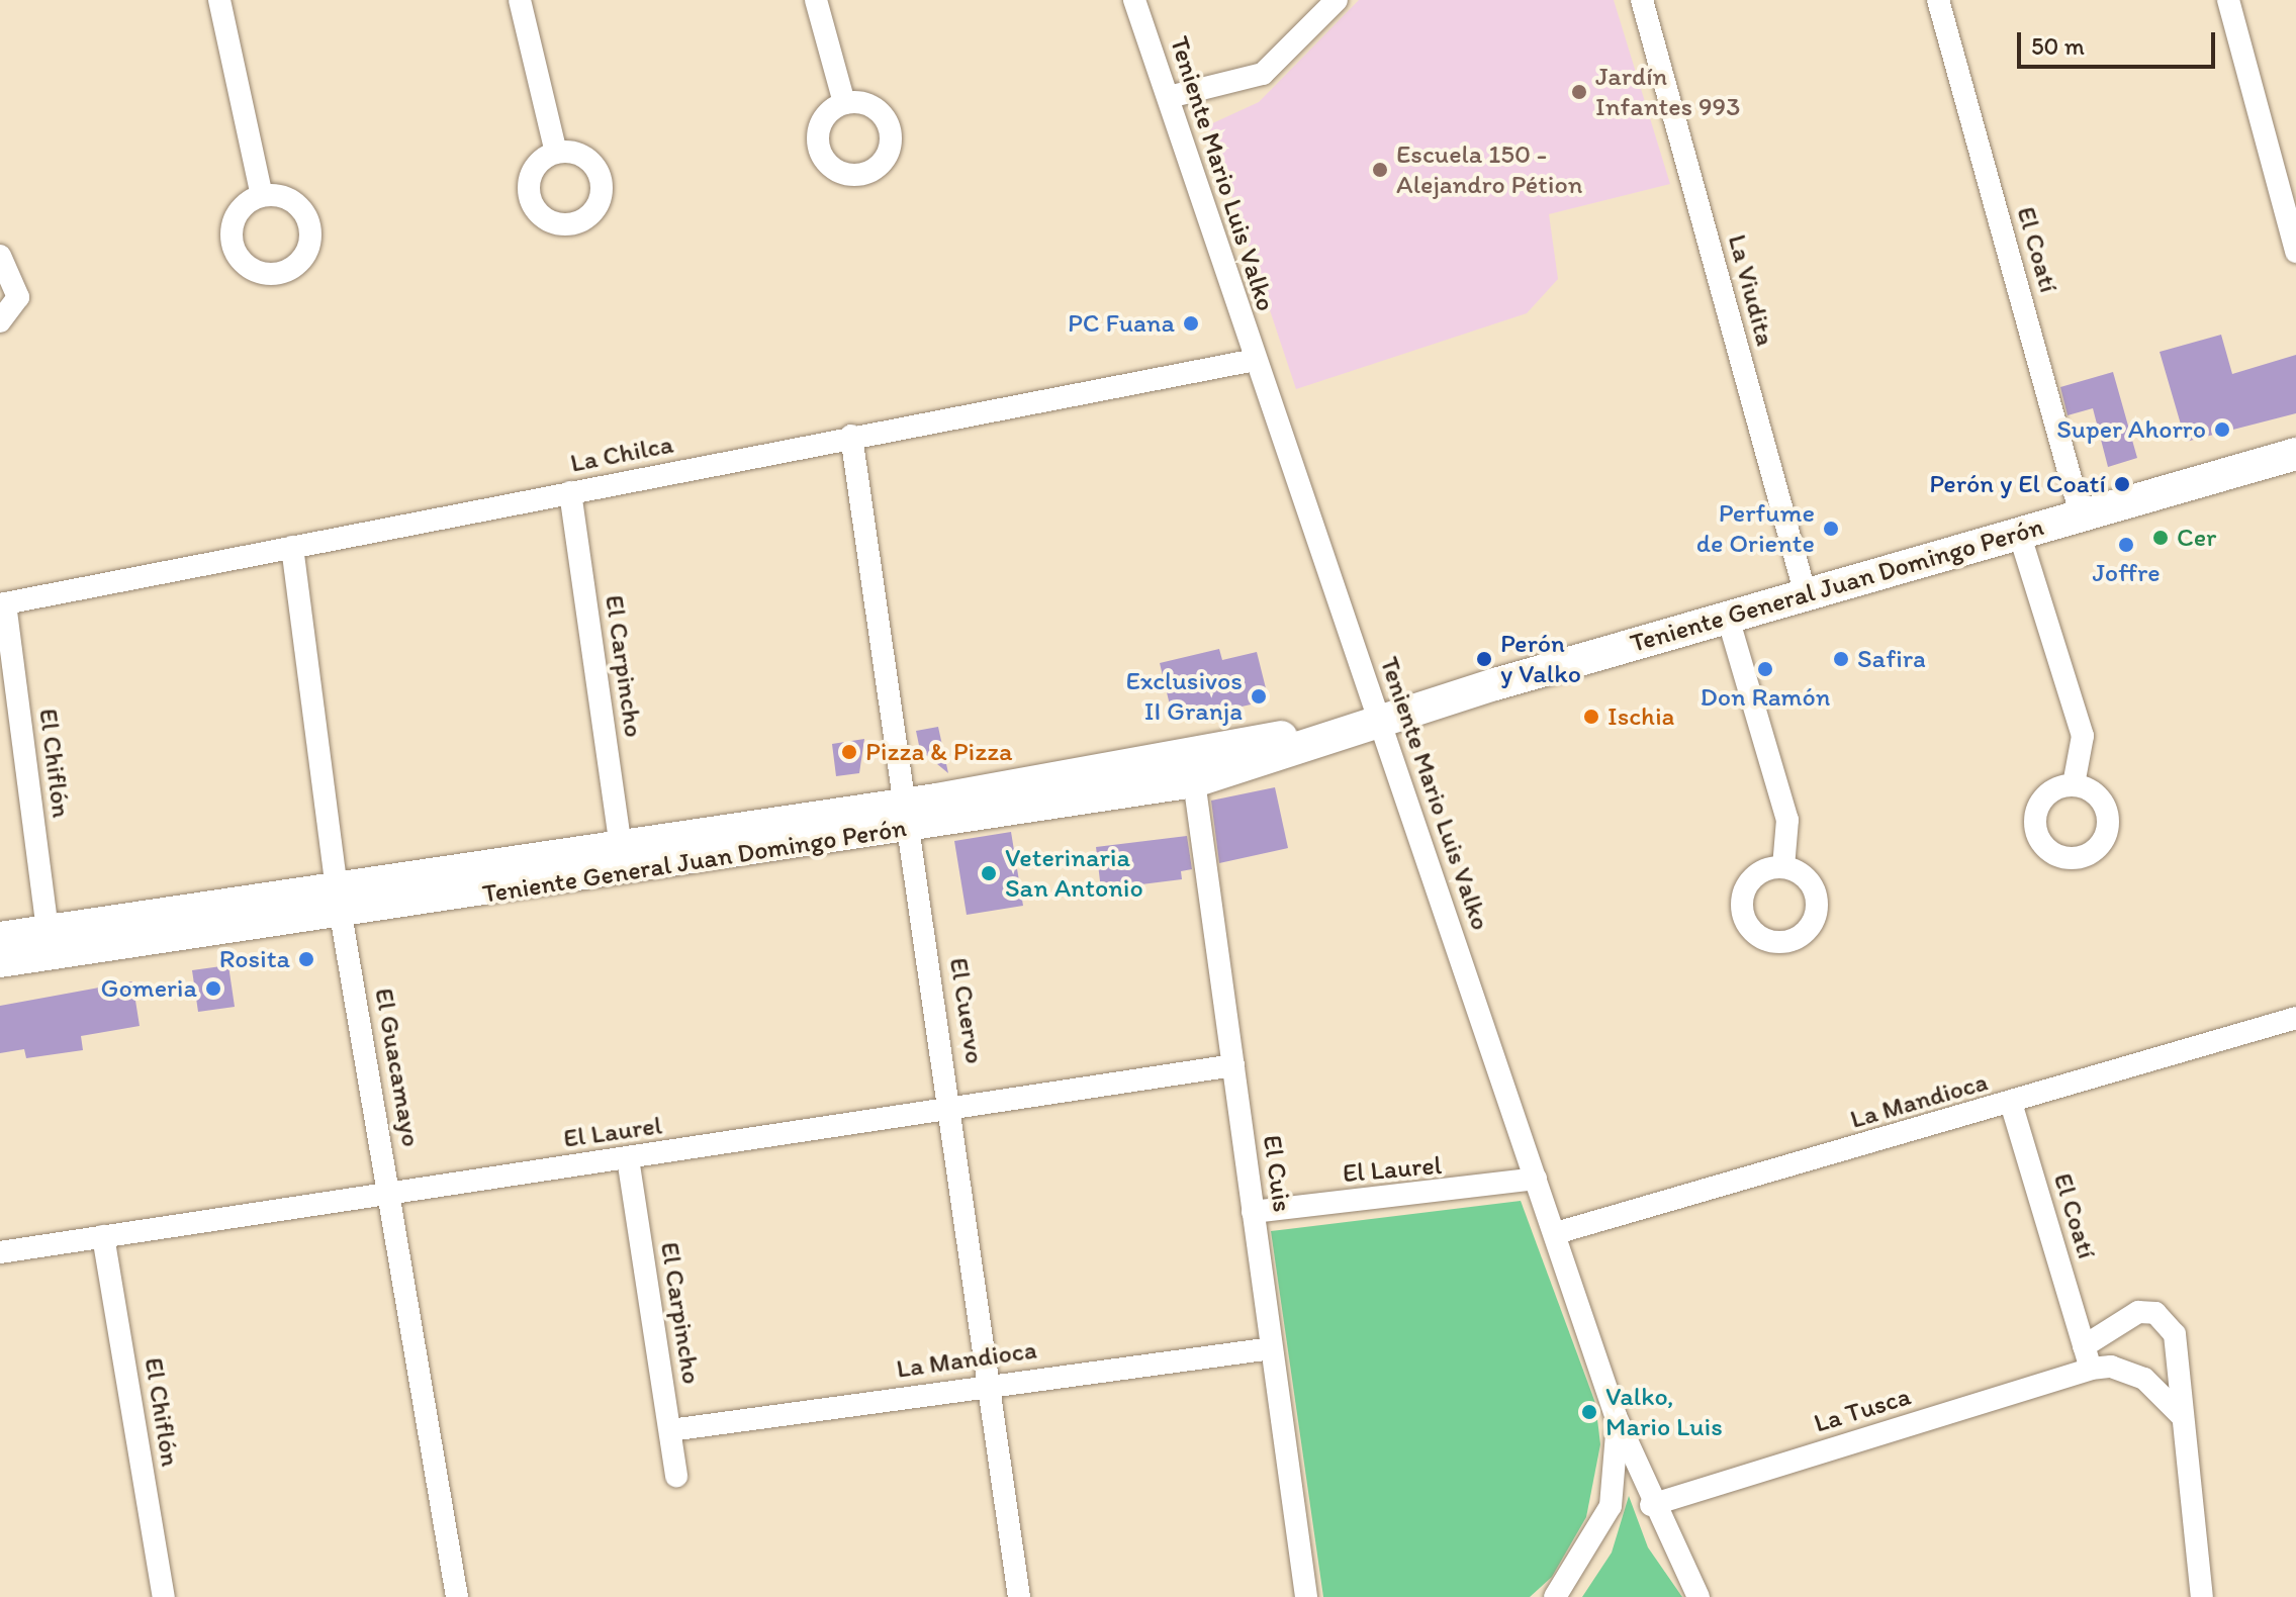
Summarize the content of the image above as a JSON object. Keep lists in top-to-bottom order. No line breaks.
{"streets":{"main road":["Teniente General Juan Domingo Perón"],"street":["Teniente Mario Luis Valko","El Coatí","La Viudita","La Chilca","El Carpincho","El Chiflón","El Cuervo","El Guacamayo","La Mandioca","El Laurel","El Cuis","La Tusca"]},"crossings":[["Teniente Mario Luis Valko","La Chilca"],["Teniente Mario Luis Valko","Teniente General Juan Domingo Perón"],["Teniente Mario Luis Valko","La Mandioca"],["Teniente Mario Luis Valko","El Laurel"],["Teniente Mario Luis Valko","La Tusca"],["El Coatí","Teniente General Juan Domingo Perón"],["El Coatí","La Mandioca"],["El Coatí","La Tusca"],["La Viudita","Teniente General Juan Domingo Perón"],["La Chilca","El Carpincho"],["La Chilca","El Chiflón"],["La Chilca","El Cuervo"],["La Chilca","El Guacamayo"],["Teniente General Juan Domingo Perón","El Carpincho"],["Teniente General Juan Domingo Perón","El Chiflón"],["Teniente General Juan Domingo Perón","El Cuervo"],["Teniente General Juan Domingo Perón","El Guacamayo"],["Teniente General Juan Domingo Perón","El Cuis"],["El Carpincho","La Mandioca"],["El Carpincho","El Laurel"],["El Chiflón","El Laurel"],["El Cuervo","La Mandioca"],["El Cuervo","El Laurel"],["El Guacamayo","El Laurel"],["La Mandioca","El Cuis"],["El Laurel","El Cuis"]],"places":["Jardín Infantes 993","Escuela 150 - Alejandro Pétion","PC Fuana","Super Ahorro","Perón y El Coatí","Perfume de Oriente","Cer","Joffre","Perón y Valko","Safira","Don Ramón","Exclusivos II Granja","Ischia","Pizza & Pizza","Veterinaria San Antonio","Rosita","Gomeria","Valko, Mario Luis"],"scale_bar":"50 m"}
